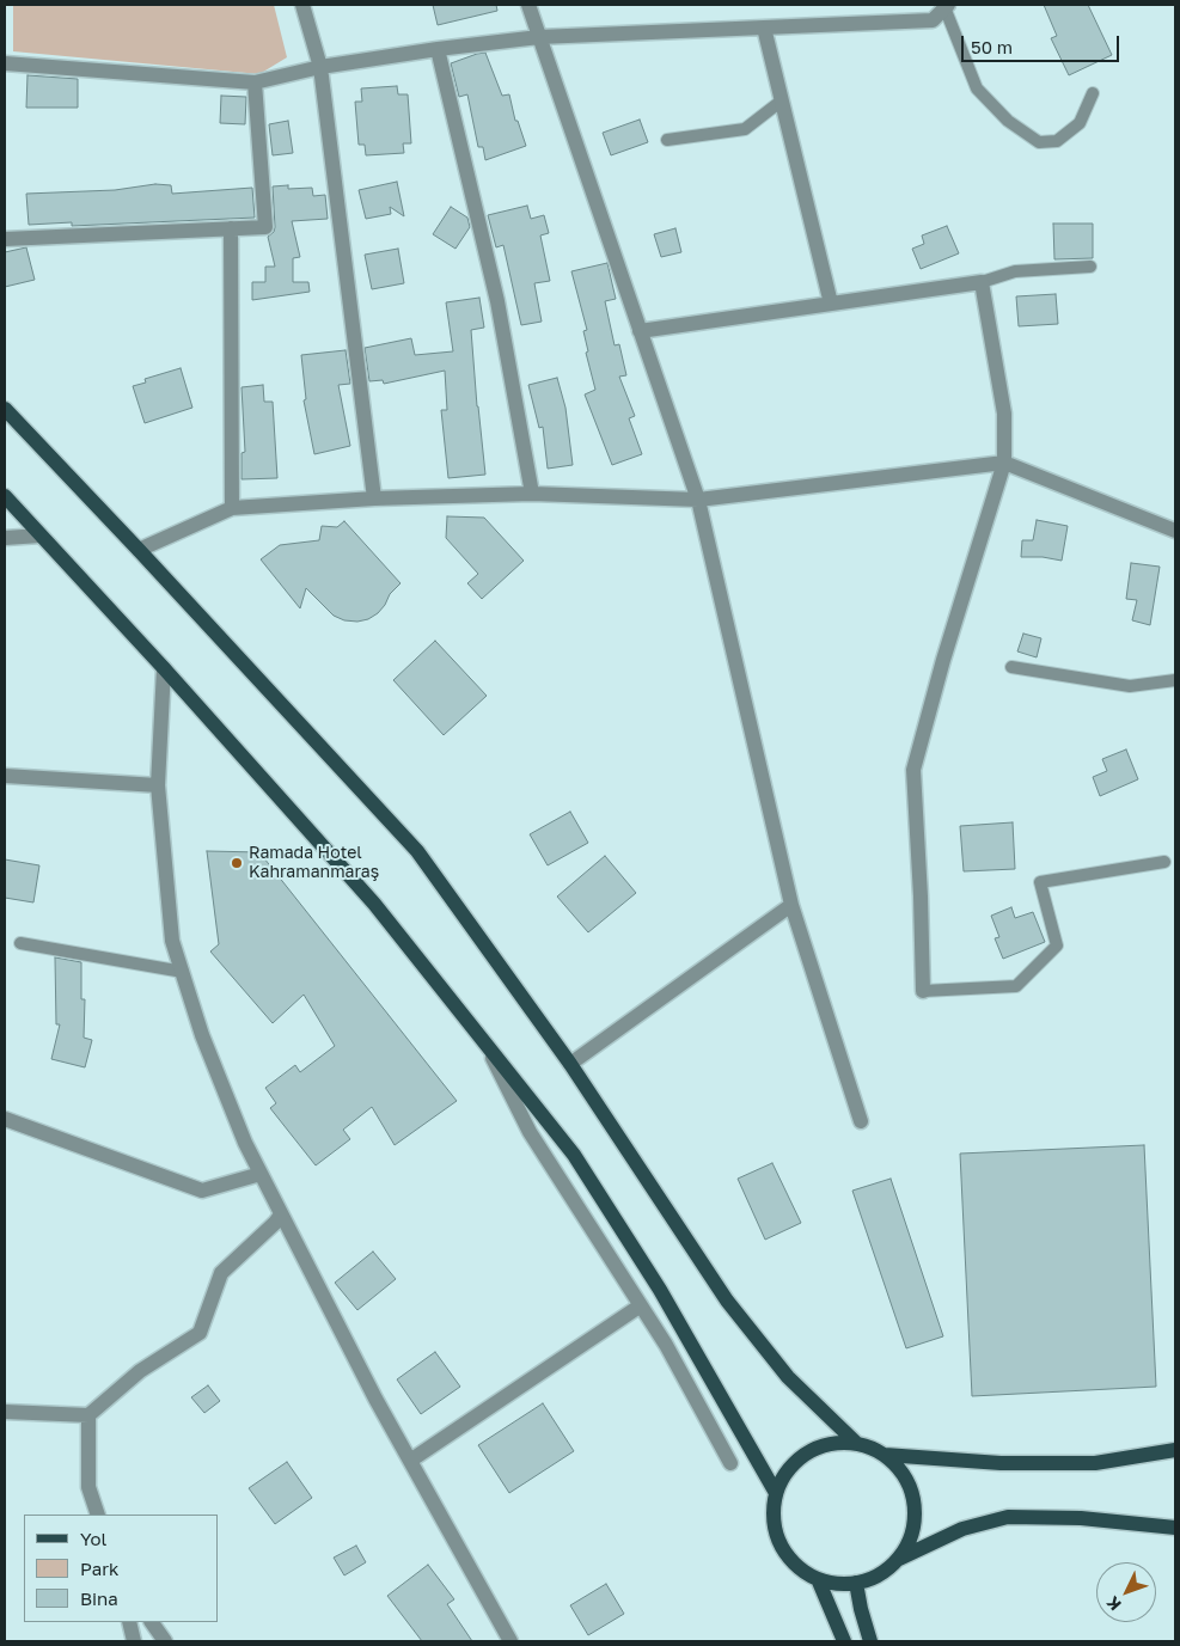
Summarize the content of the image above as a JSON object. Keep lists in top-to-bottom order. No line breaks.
{"places":["Ramada Hotel Kahramanmaraş"],"legend":["Yol","Park","Bina"],"scale_bar":"50 m","north":"bottom left"}
